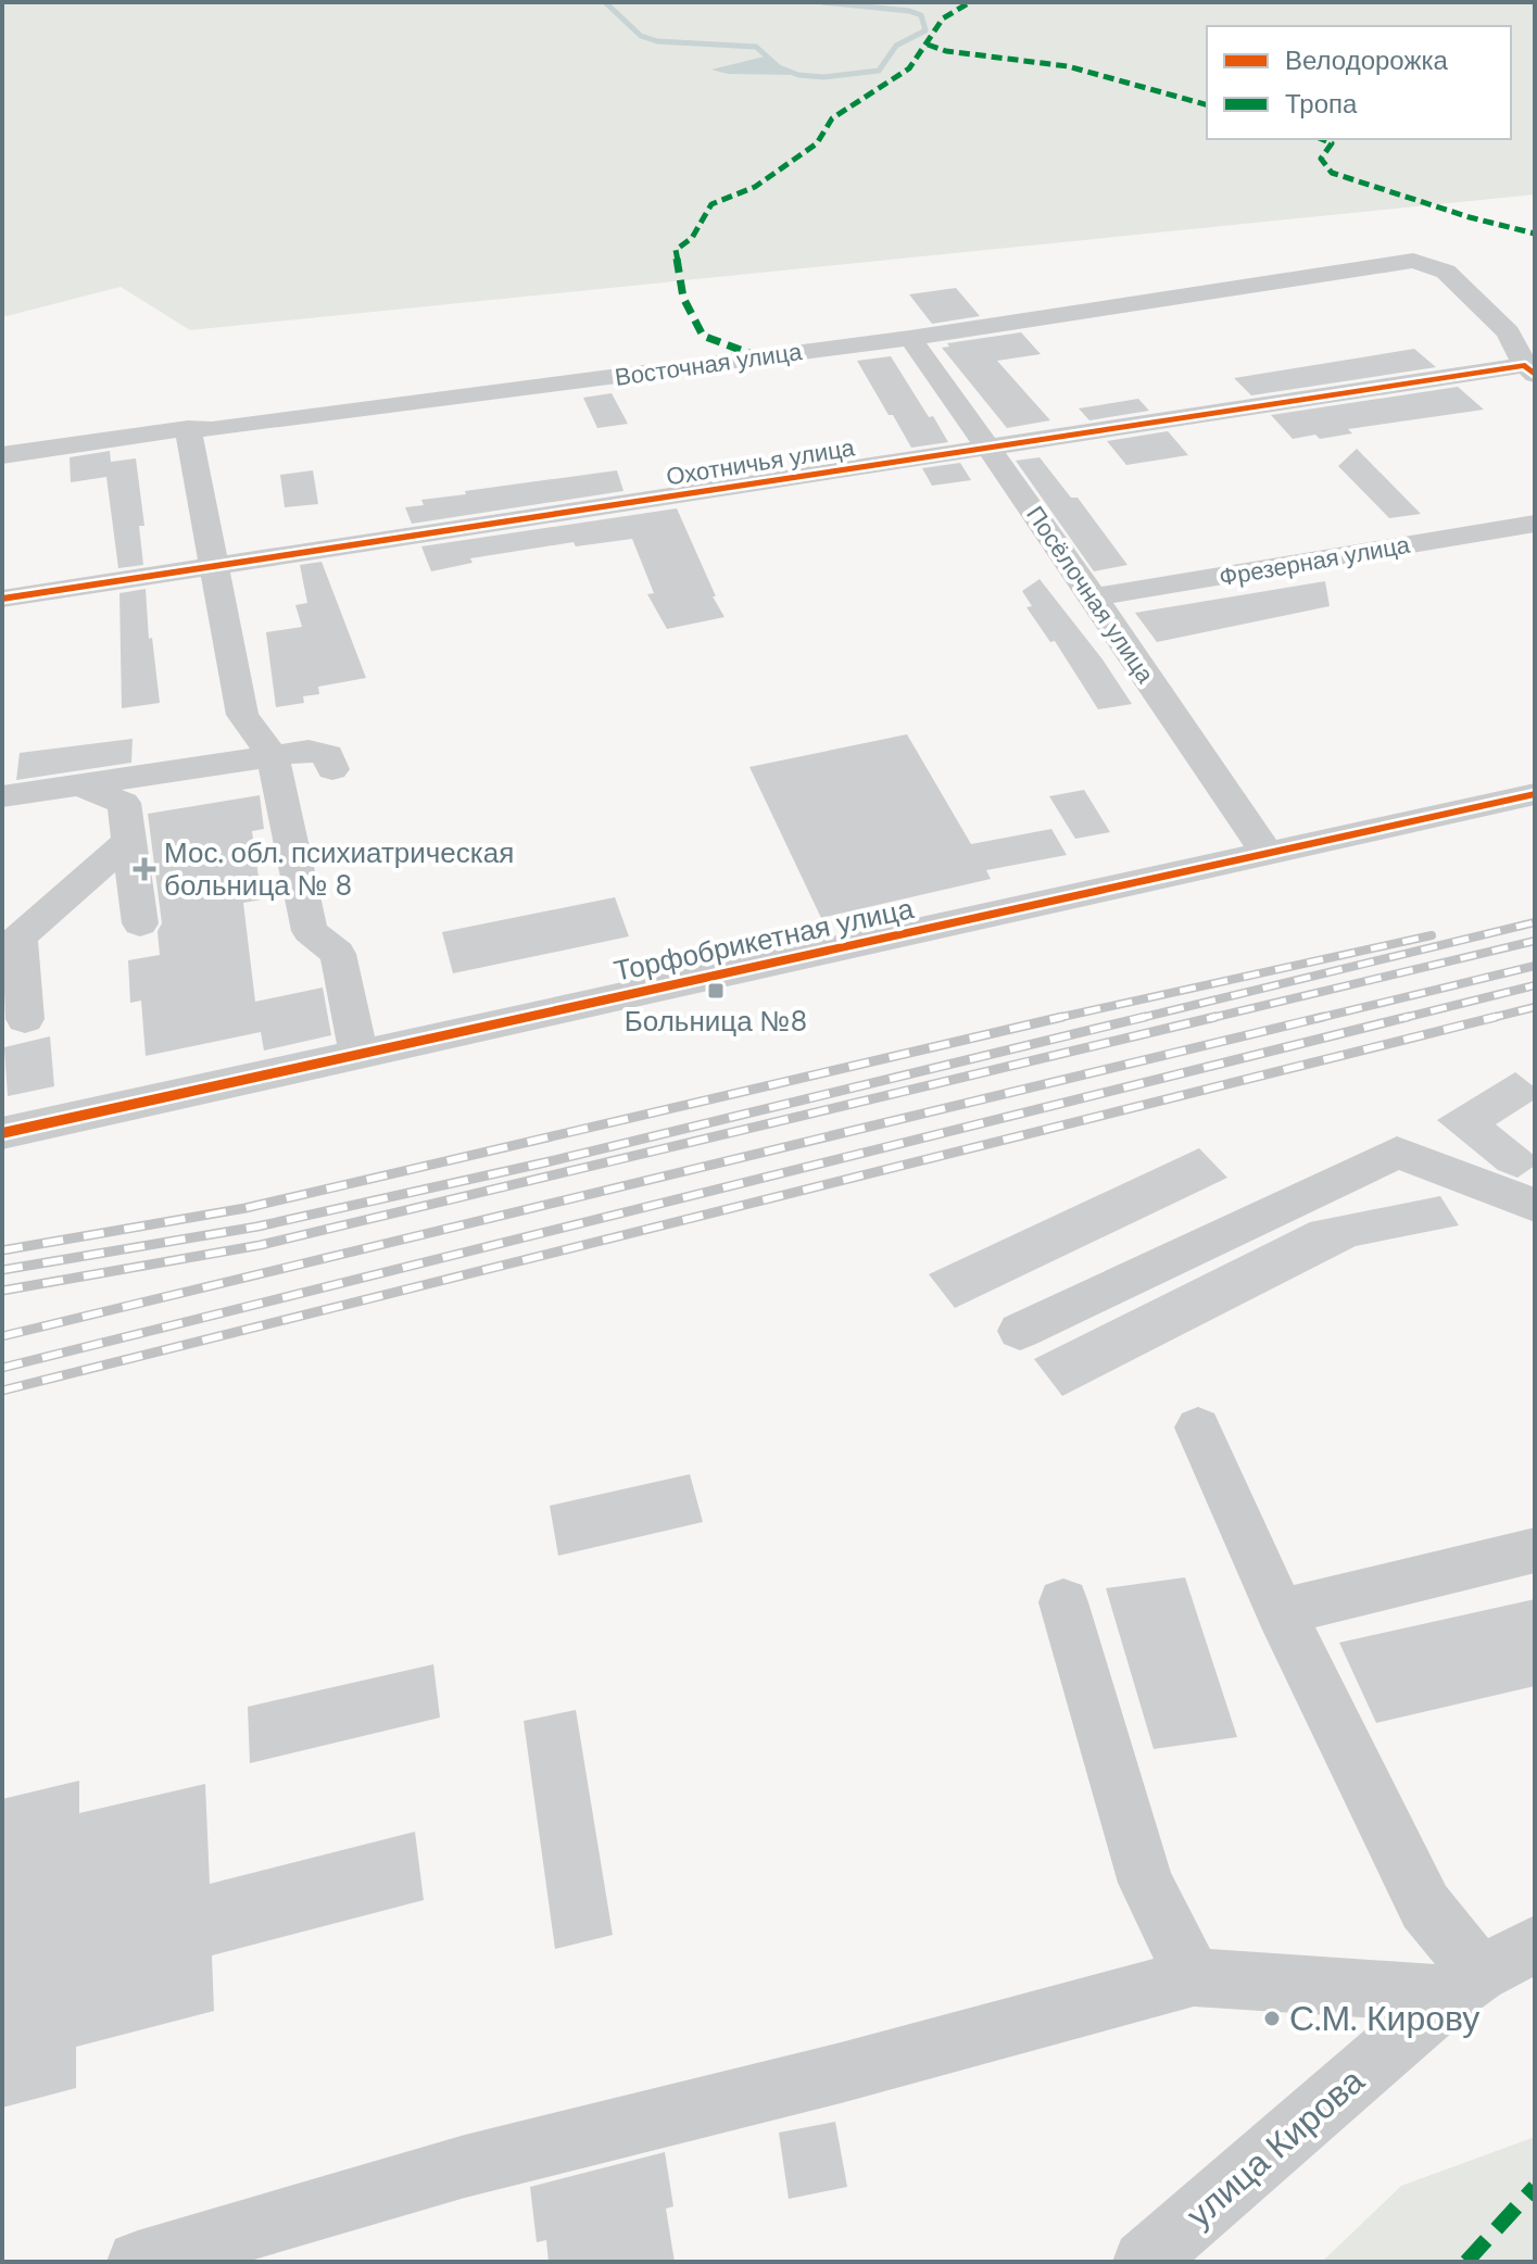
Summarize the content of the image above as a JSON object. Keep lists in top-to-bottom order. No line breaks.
{"streets":{"street":["Восточная улица","Охотничья улица","Фрезерная улица","Посёлочная улица","Торфобрикетная улица","улица Кирова"]},"crossings":[["Восточная улица","Охотничья улица"],["Восточная улица","Посёлочная улица"],["Охотничья улица","Посёлочная улица"],["Фрезерная улица","Посёлочная улица"],["Посёлочная улица","Торфобрикетная улица"]],"places":{"health":["Мос. обл. психиатрическая больница № 8"],"transit":["Больница №8"],"other":["С.М. Кирову"]},"legend":["Велодорожка","Тропа"]}
